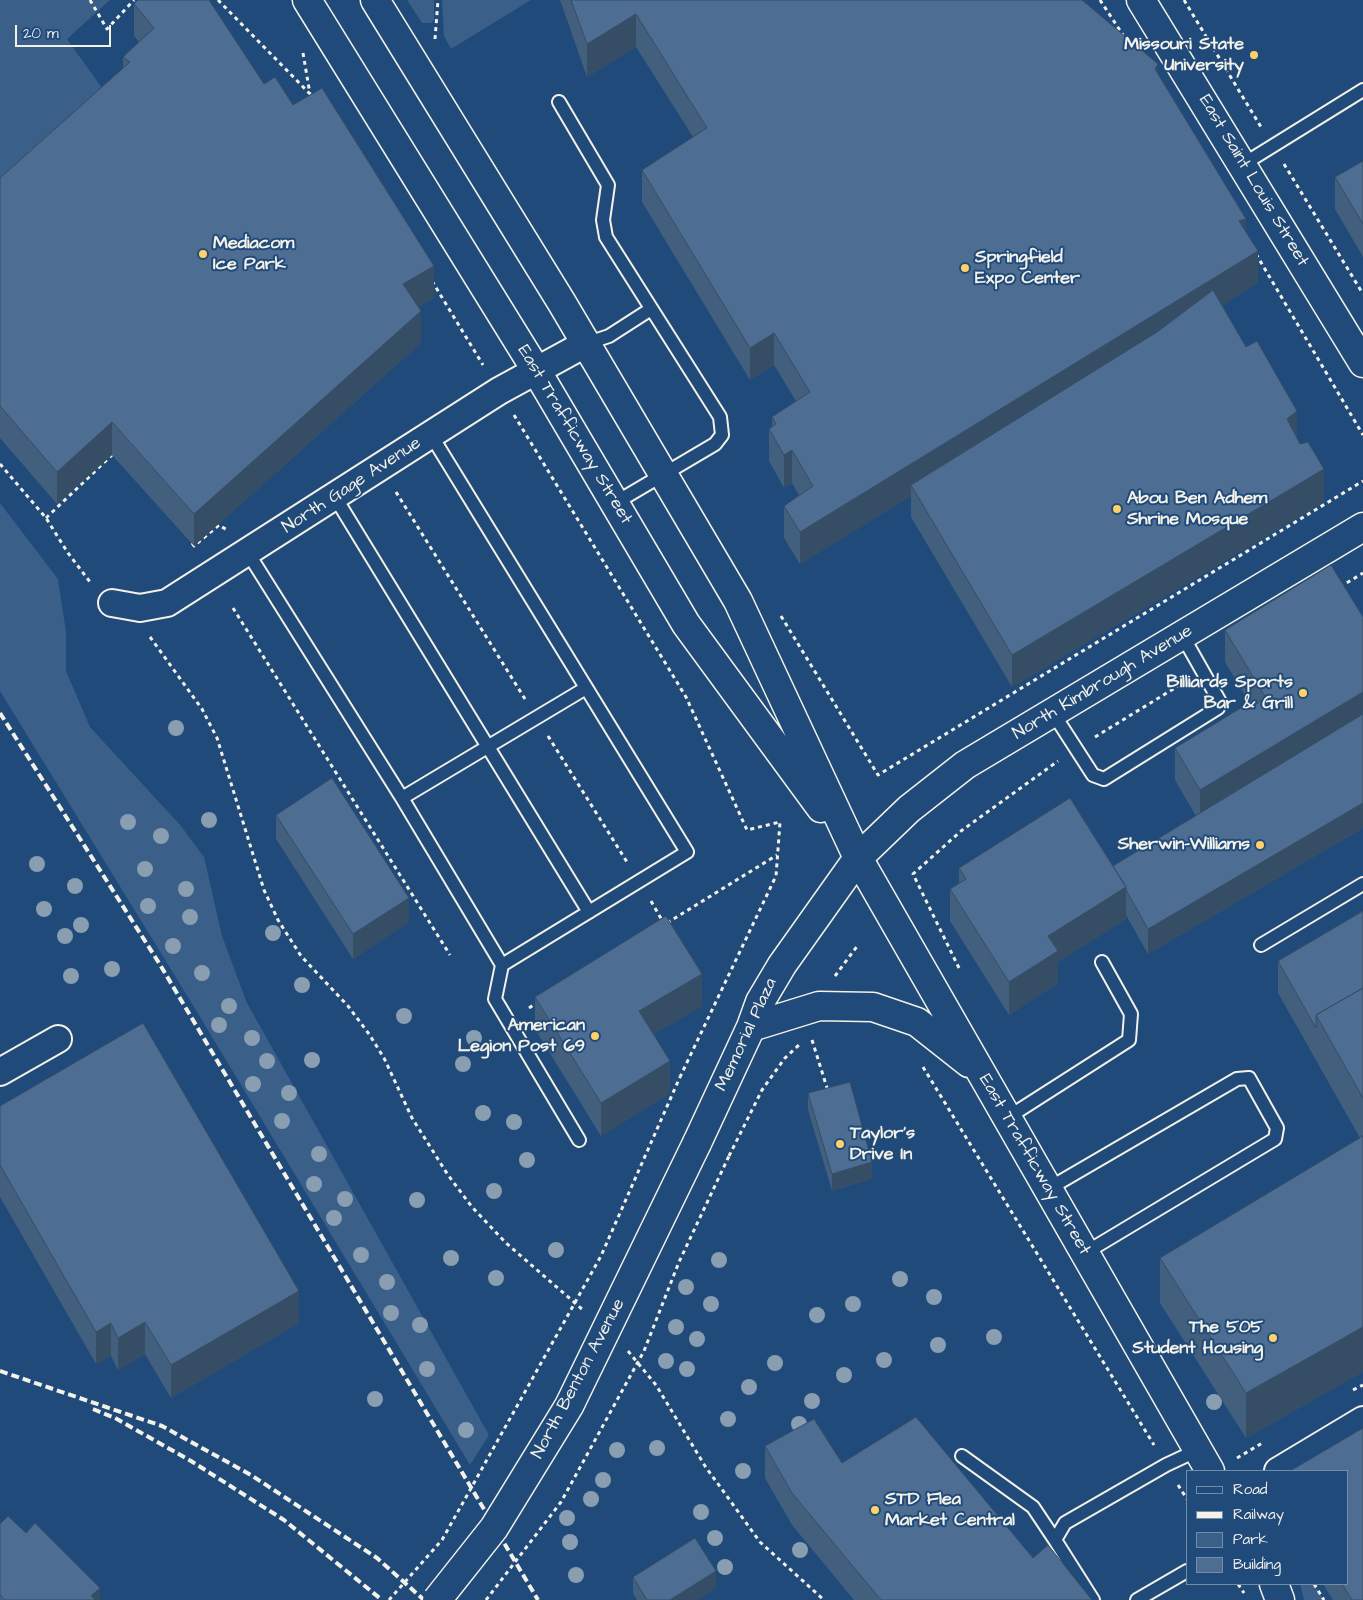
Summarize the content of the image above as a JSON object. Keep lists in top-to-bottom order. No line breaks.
{"streets":{"main road":["East Saint Louis Street","East Trafficway Street","North Kimbrough Avenue","Memorial Plaza","North Benton Avenue"],"street":["North Gage Avenue"]},"crossings":[["East Trafficway Street","North Gage Avenue"],["East Trafficway Street","North Kimbrough Avenue"],["East Trafficway Street","Memorial Plaza"],["North Kimbrough Avenue","Memorial Plaza"],["Memorial Plaza","North Benton Avenue"]],"places":["Missouri State University","Mediacom Ice Park","Springfield Expo Center","Abou Ben Adhem Shrine Mosque","Billiards Sports Bar & Grill","Sherwin-Williams","American Legion Post 69","Taylor's Drive In","The 505 Student Housing","STD Flea Market Central"],"legend":["Road","Railway","Park","Building"],"scale_bar":"20 m"}
